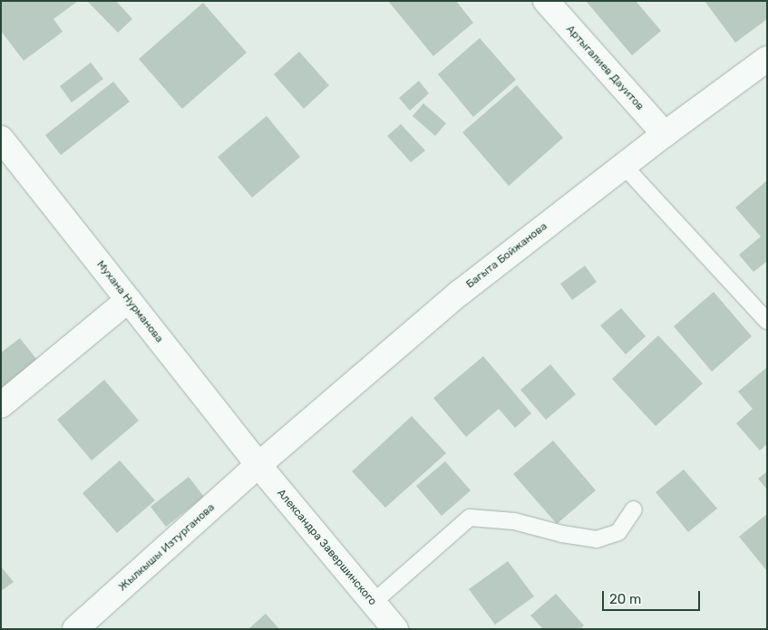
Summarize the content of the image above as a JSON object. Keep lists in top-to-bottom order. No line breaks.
{"streets":{"street":["Артыгалиев Дауитов","Багыта Бойжанова","Мухана Нурманова","Жылкышы Изтурганова","Александра Завершинского"]},"crossings":[["Артыгалиев Дауитов","Багыта Бойжанова"],["Багыта Бойжанова","Мухана Нурманова"],["Багыта Бойжанова","Жылкышы Изтурганова"],["Багыта Бойжанова","Александра Завершинского"],["Мухана Нурманова","Жылкышы Изтурганова"],["Мухана Нурманова","Александра Завершинского"],["Жылкышы Изтурганова","Александра Завершинского"]],"scale_bar":"20 m"}
